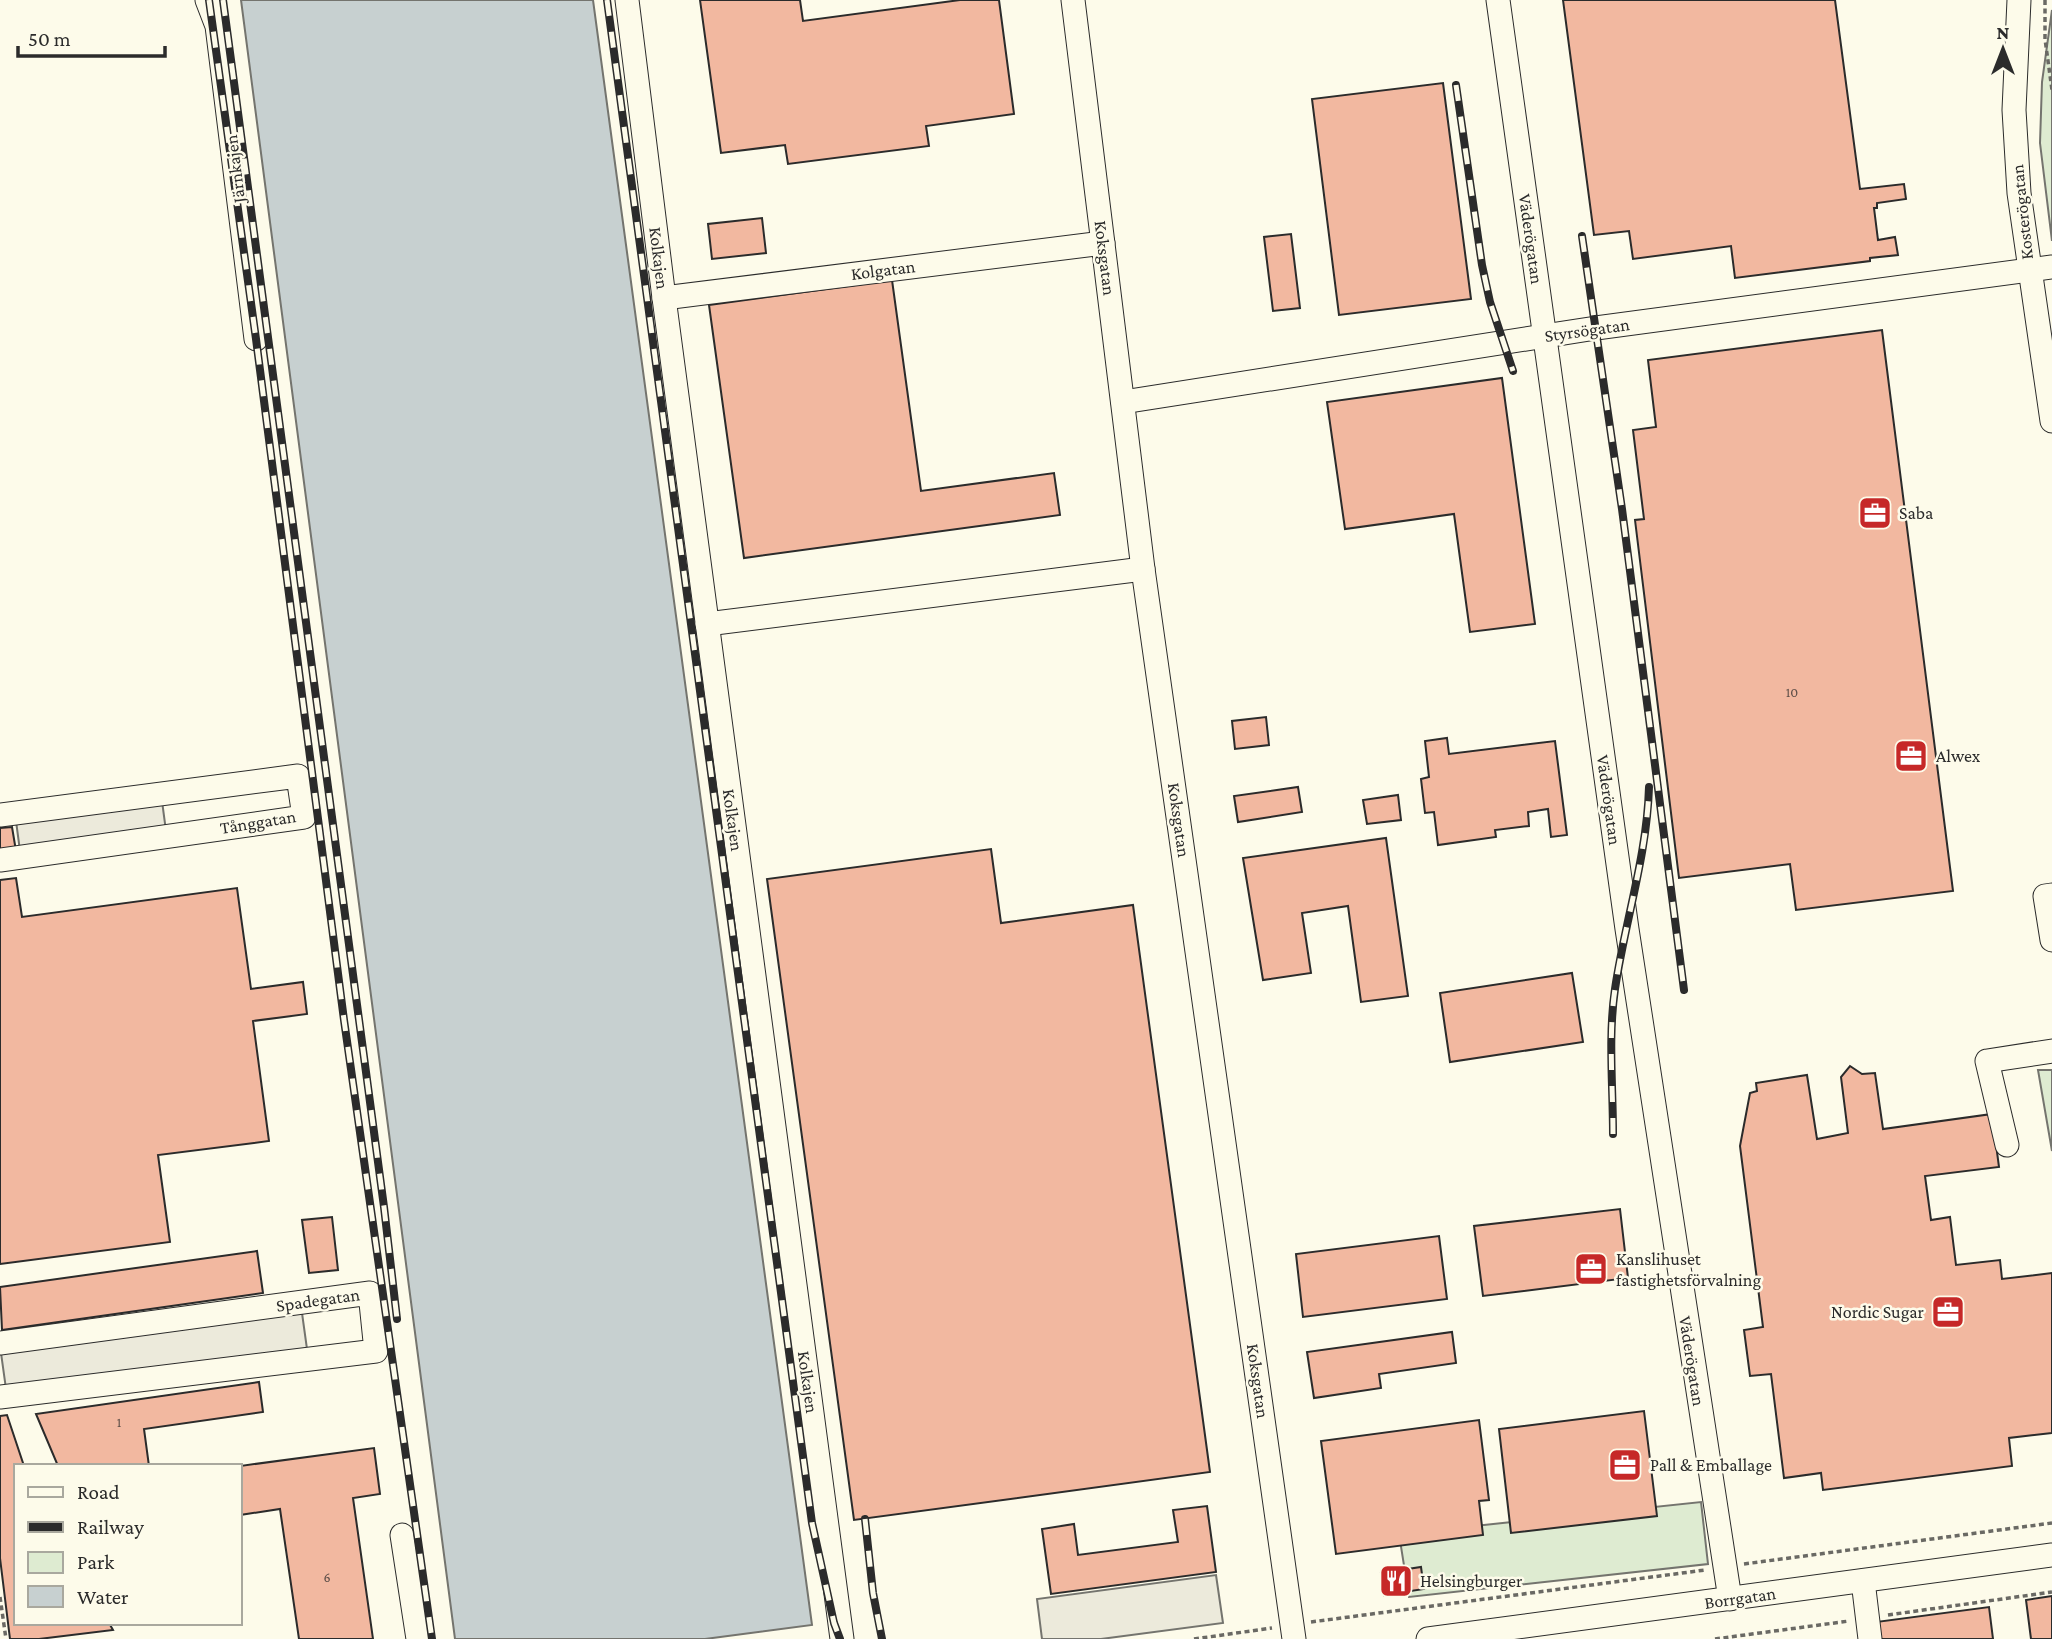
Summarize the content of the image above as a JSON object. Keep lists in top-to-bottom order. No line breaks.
{"streets":{"street":["Järnkajen","Kosterögatan","Väderögatan","Kolkajen","Koksgatan","Kolgatan","Styrsögatan","Tånggatan","Spadegatan","Borrgatan"]},"crossings":[["Kosterögatan","Styrsögatan"],["Väderögatan","Styrsögatan"],["Väderögatan","Borrgatan"],["Kolkajen","Kolgatan"],["Koksgatan","Kolgatan"],["Koksgatan","Styrsögatan"]],"places":{"office":["Saba","Alwex","Kanslihuset fastighetsförvalning","Nordic Sugar","Pall & Emballage"],"restaurant":["Helsingburger"]},"house_numbers":["10","1","6"],"legend":["Road","Railway","Park","Water"],"scale_bar":"50 m","north":"top"}
